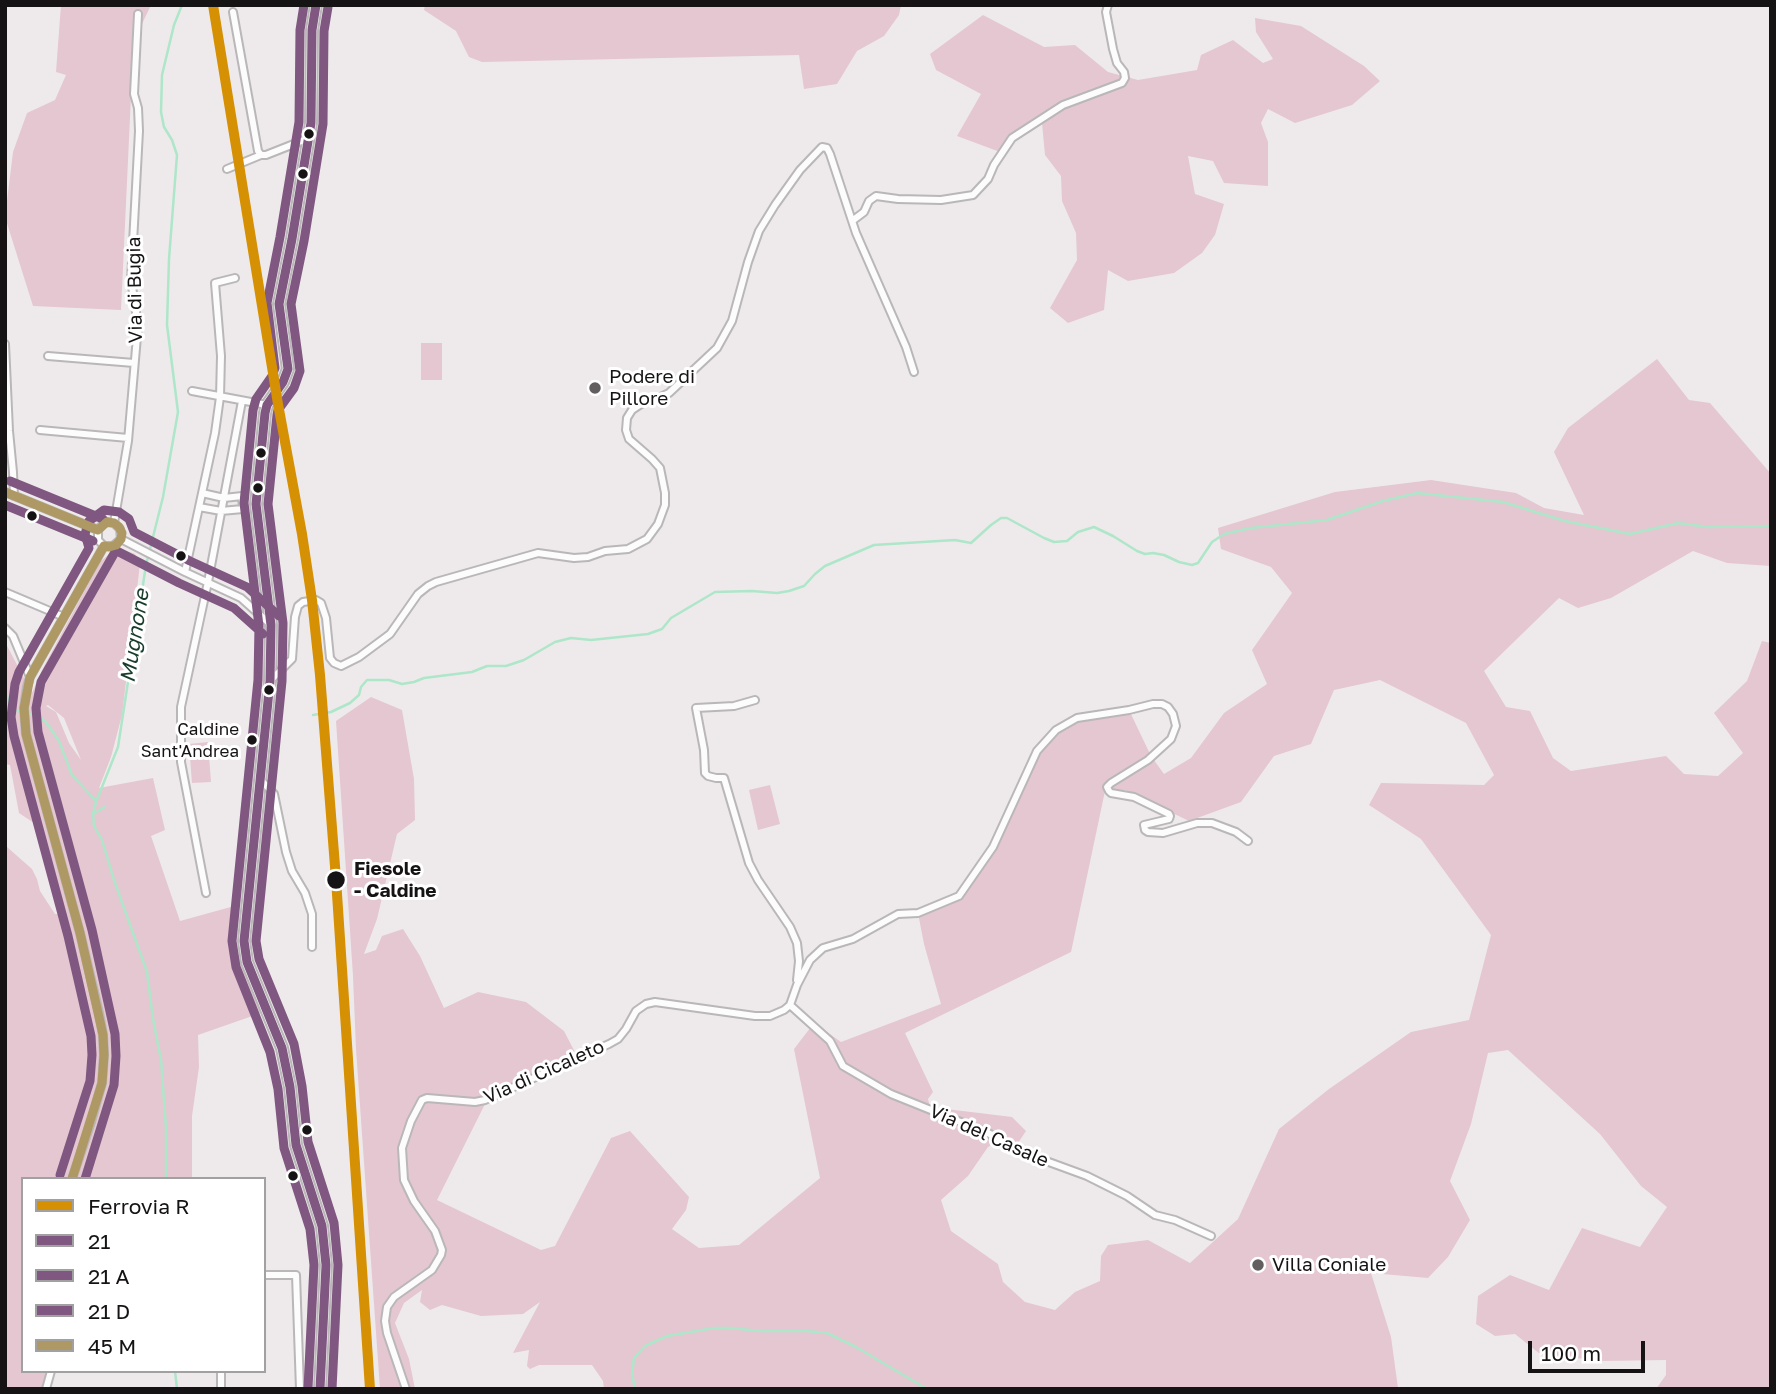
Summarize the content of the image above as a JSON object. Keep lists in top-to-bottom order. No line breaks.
{"streets":{"street":["Via di Bugia","Via di Cicaleto","Via del Casale"]},"crossings":[["Via di Cicaleto","Via del Casale"]],"water":["Mugnone"],"places":["Podere di Pillore","Caldine Sant'Andrea","Fiesole - Caldine","Villa Coniale"],"lines":["rail line R","transit line 21"],"legend":["Ferrovia R","21","21 A","21 D","45 M"],"scale_bar":"100 m"}
